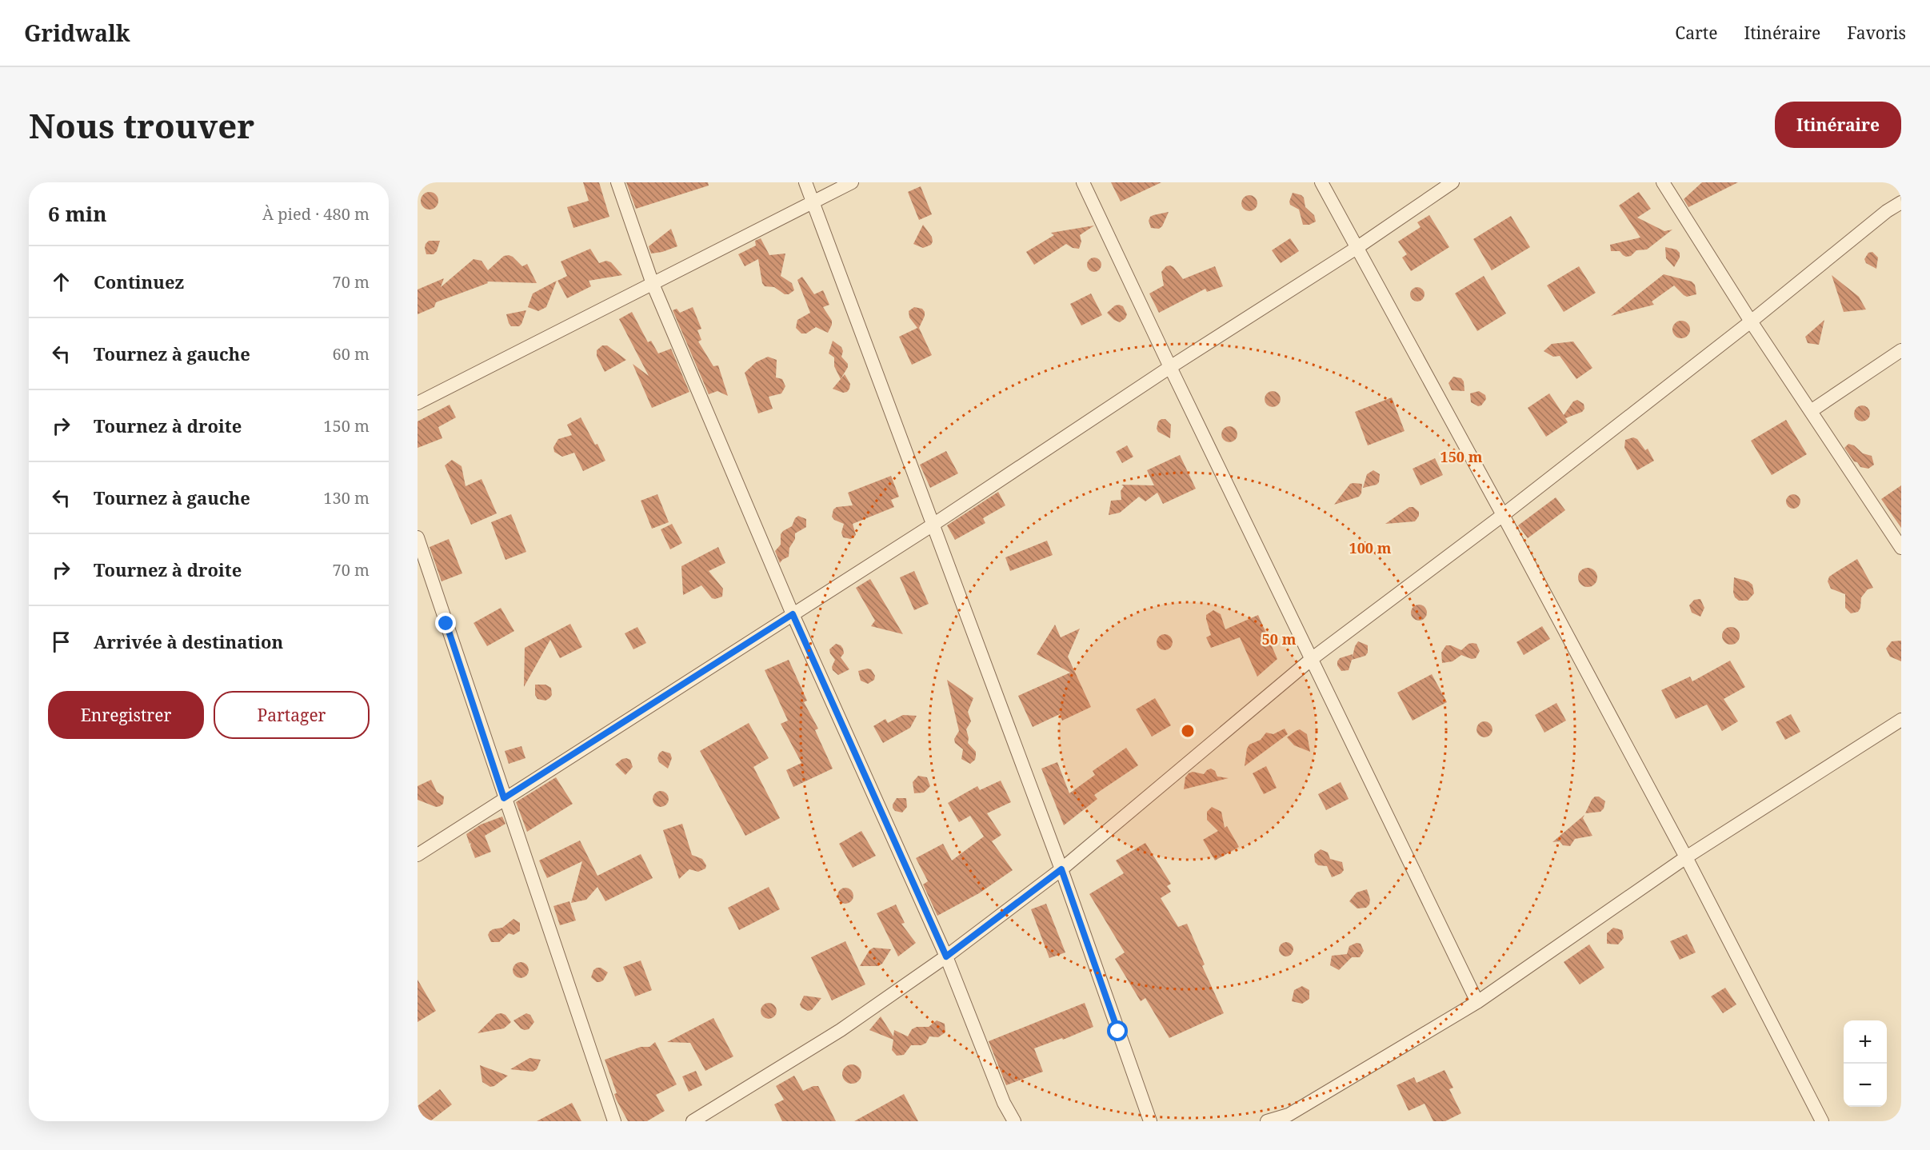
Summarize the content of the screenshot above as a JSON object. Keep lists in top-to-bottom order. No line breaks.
{"page":{"header":"Gridwalk","nav":["Carte","Itinéraire","Favoris"],"buttons":["Itinéraire",["Enregistrer","Partager"]],"title":"Nous trouver","heading":["6 min","À pied · 480 m"],"list":[["Continuez","70 m"],["Tournez à gauche","60 m"],["Tournez à droite","150 m"],["Tournez à gauche","130 m"],["Tournez à droite","70 m"],"Arrivée à destination"],"map_buttons":["+","−"]},"rings":["150 m","100 m","50 m"]}
